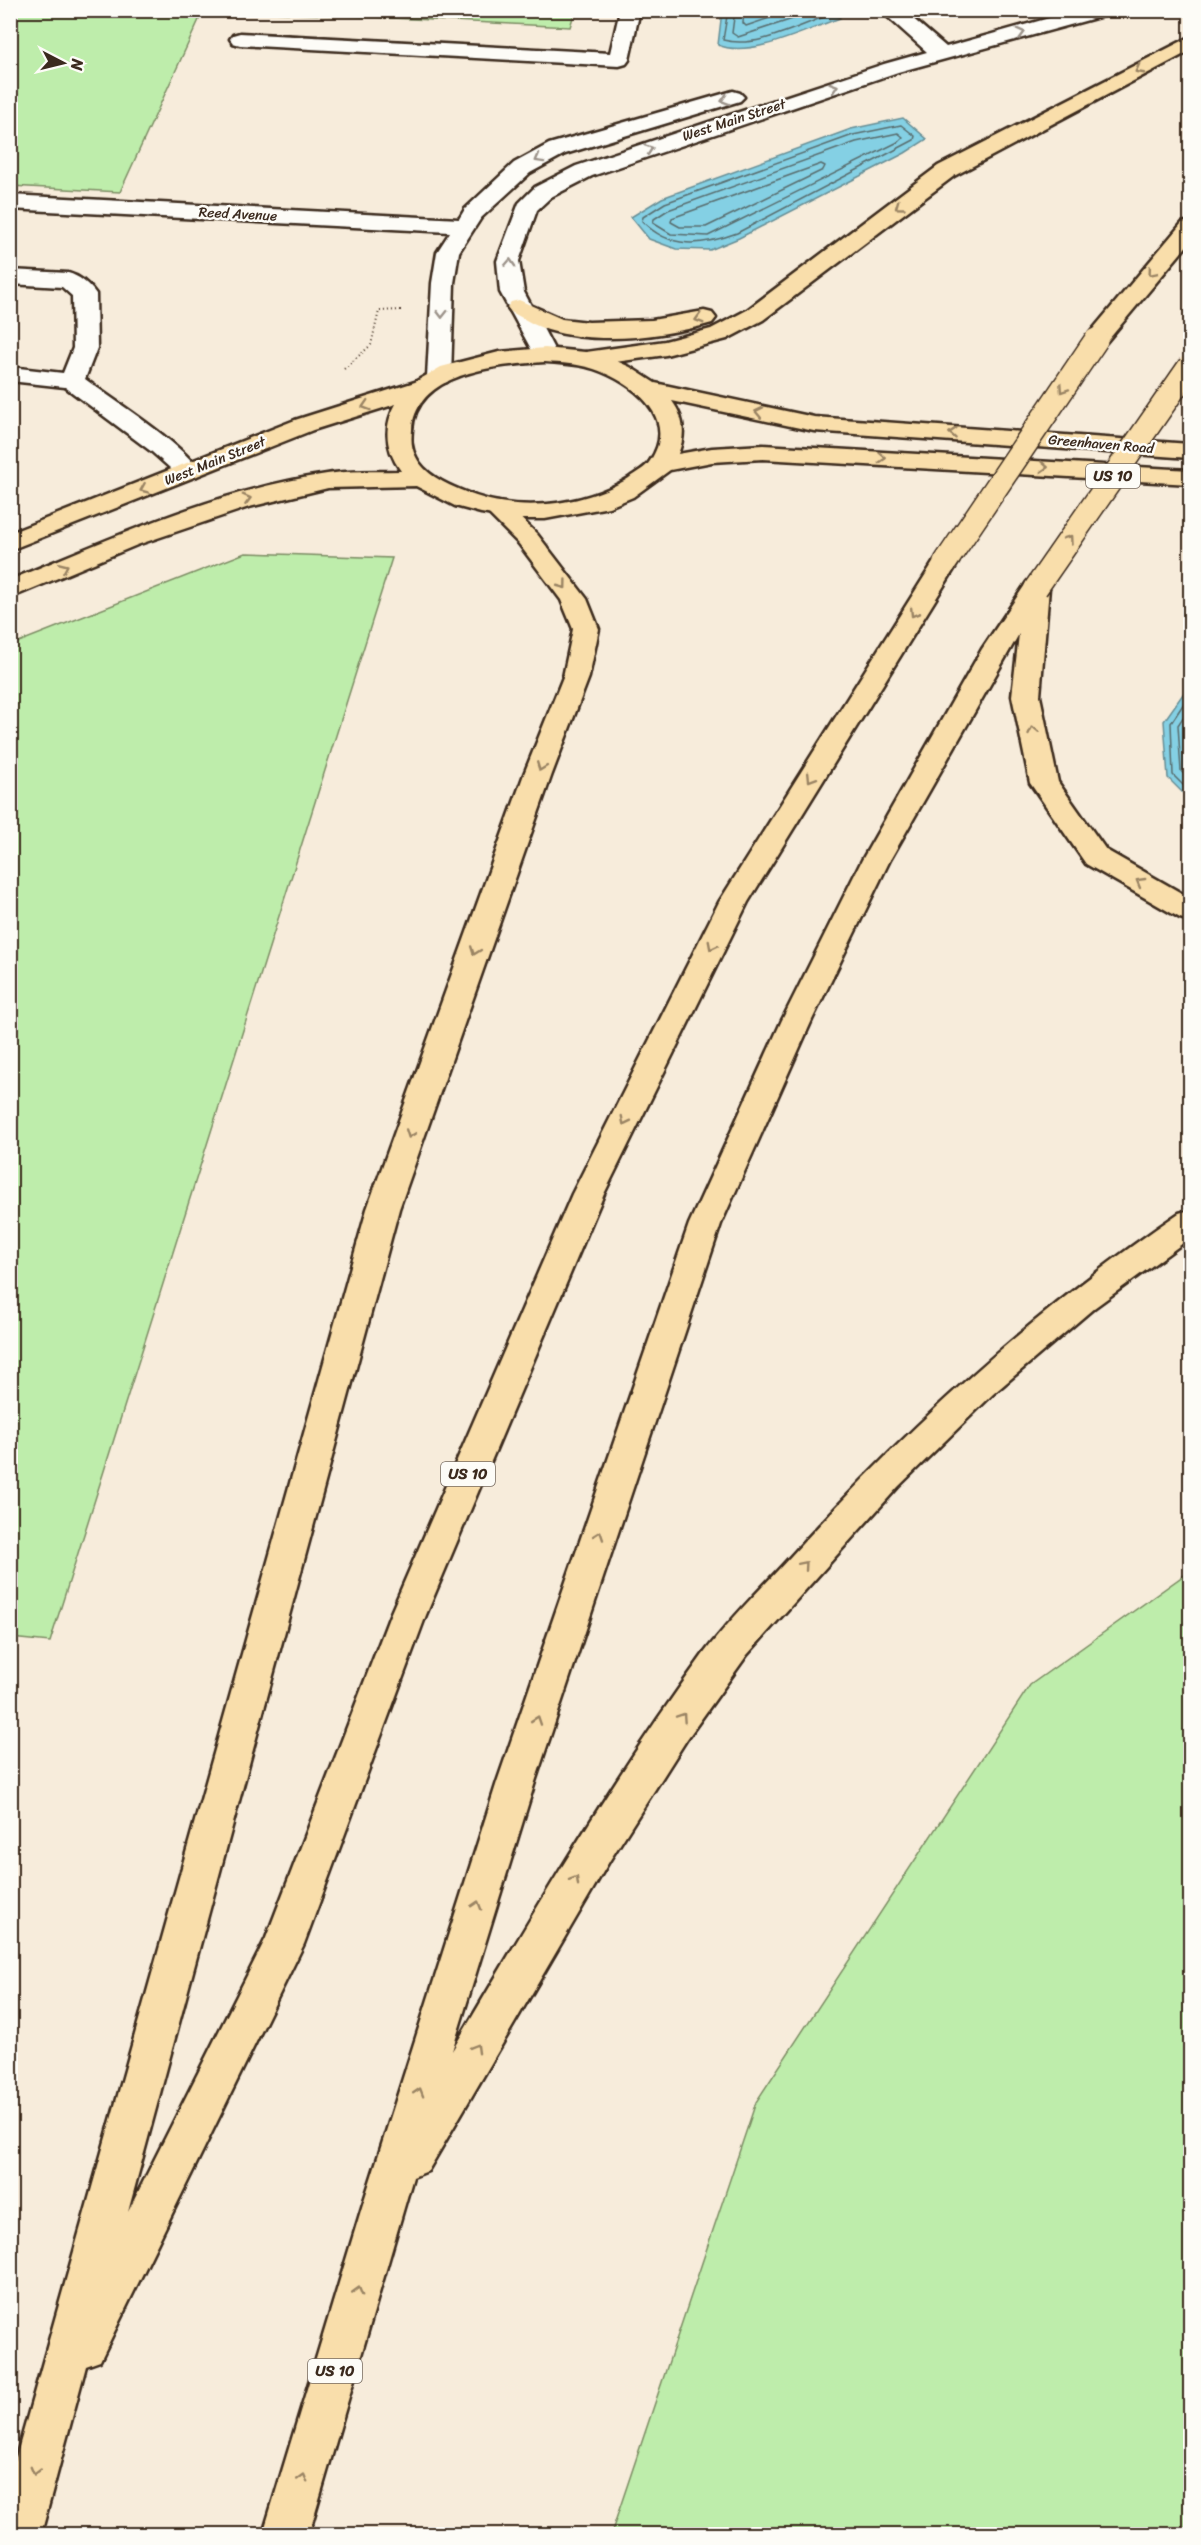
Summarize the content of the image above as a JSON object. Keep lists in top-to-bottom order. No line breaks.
{"streets":{"main road":["West Main Street","Greenhaven Road","US 10"],"street":["Reed Avenue"]},"crossings":[["West Main Street","Reed Avenue"]],"north":"right"}
